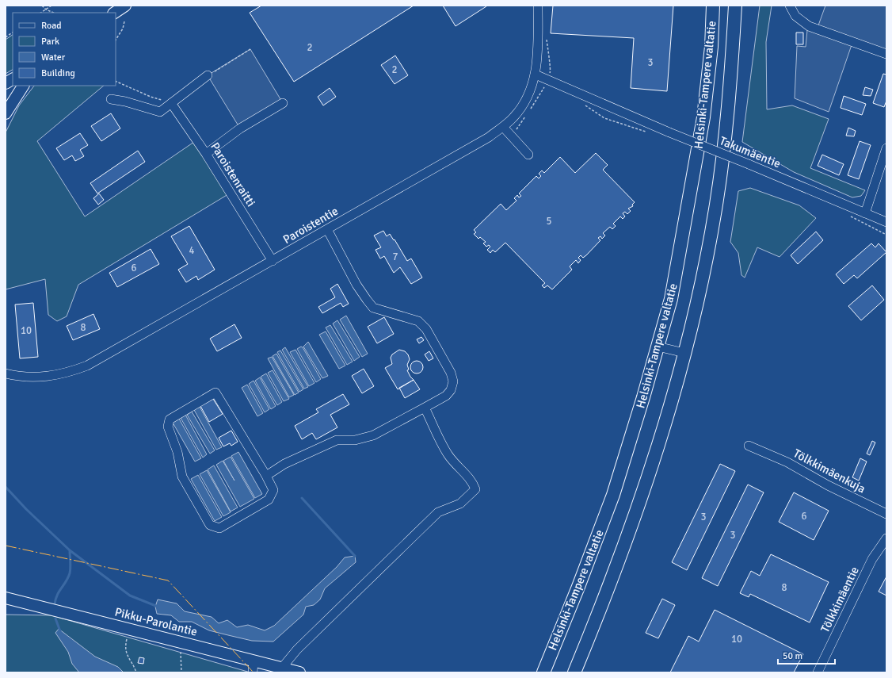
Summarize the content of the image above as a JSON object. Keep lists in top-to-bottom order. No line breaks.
{"streets":{"highway":["Helsinki-Tampere valtatie"],"main road":["Pikku-Parolantie"],"street":["Takumäentie","Paroistenraitti","Paroistentie","Tölkkimäenkuja","Tölkkimäentie"]},"crossings":[["Takumäentie","Paroistentie"],["Paroistenraitti","Paroistentie"]],"house_numbers":["2","3","2","5","4","7","6","8","10","6","3","3","8","10"],"legend":["Road","Park","Water","Building"],"scale_bar":"50 m"}
